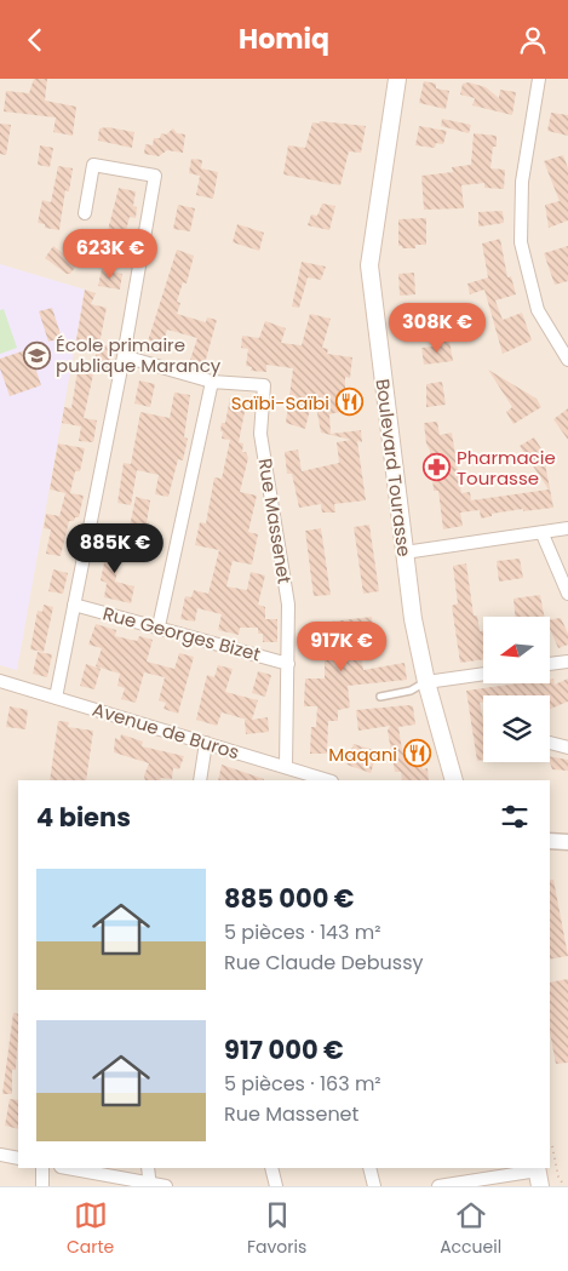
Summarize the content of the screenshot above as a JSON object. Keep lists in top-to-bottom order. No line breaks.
{"streets":{"main road":["Boulevard Tourasse"],"street":["Rue Massenet","Rue Georges Bizet","Avenue de Buros"]},"crossings":[["Rue Massenet","Rue Georges Bizet"],["Rue Massenet","Avenue de Buros"]],"places":{"school or university":["École primaire publique Marancy"],"restaurant":["Saïbi-Saïbi","Maqani"],"pharmacy":["Pharmacie Tourasse"]},"north":"left","page":{"header":"Homiq","price":["623K €","308K €","885K €","917K €"],"heading":"4 biens","list":[{"name":"885 000 €","note":"5 pièces · 143 m² · Rue Claude Debussy"},{"name":"917 000 €","note":"5 pièces · 163 m² · Rue Massenet"}],"tabs":["Carte","Favoris","Accueil"]}}
